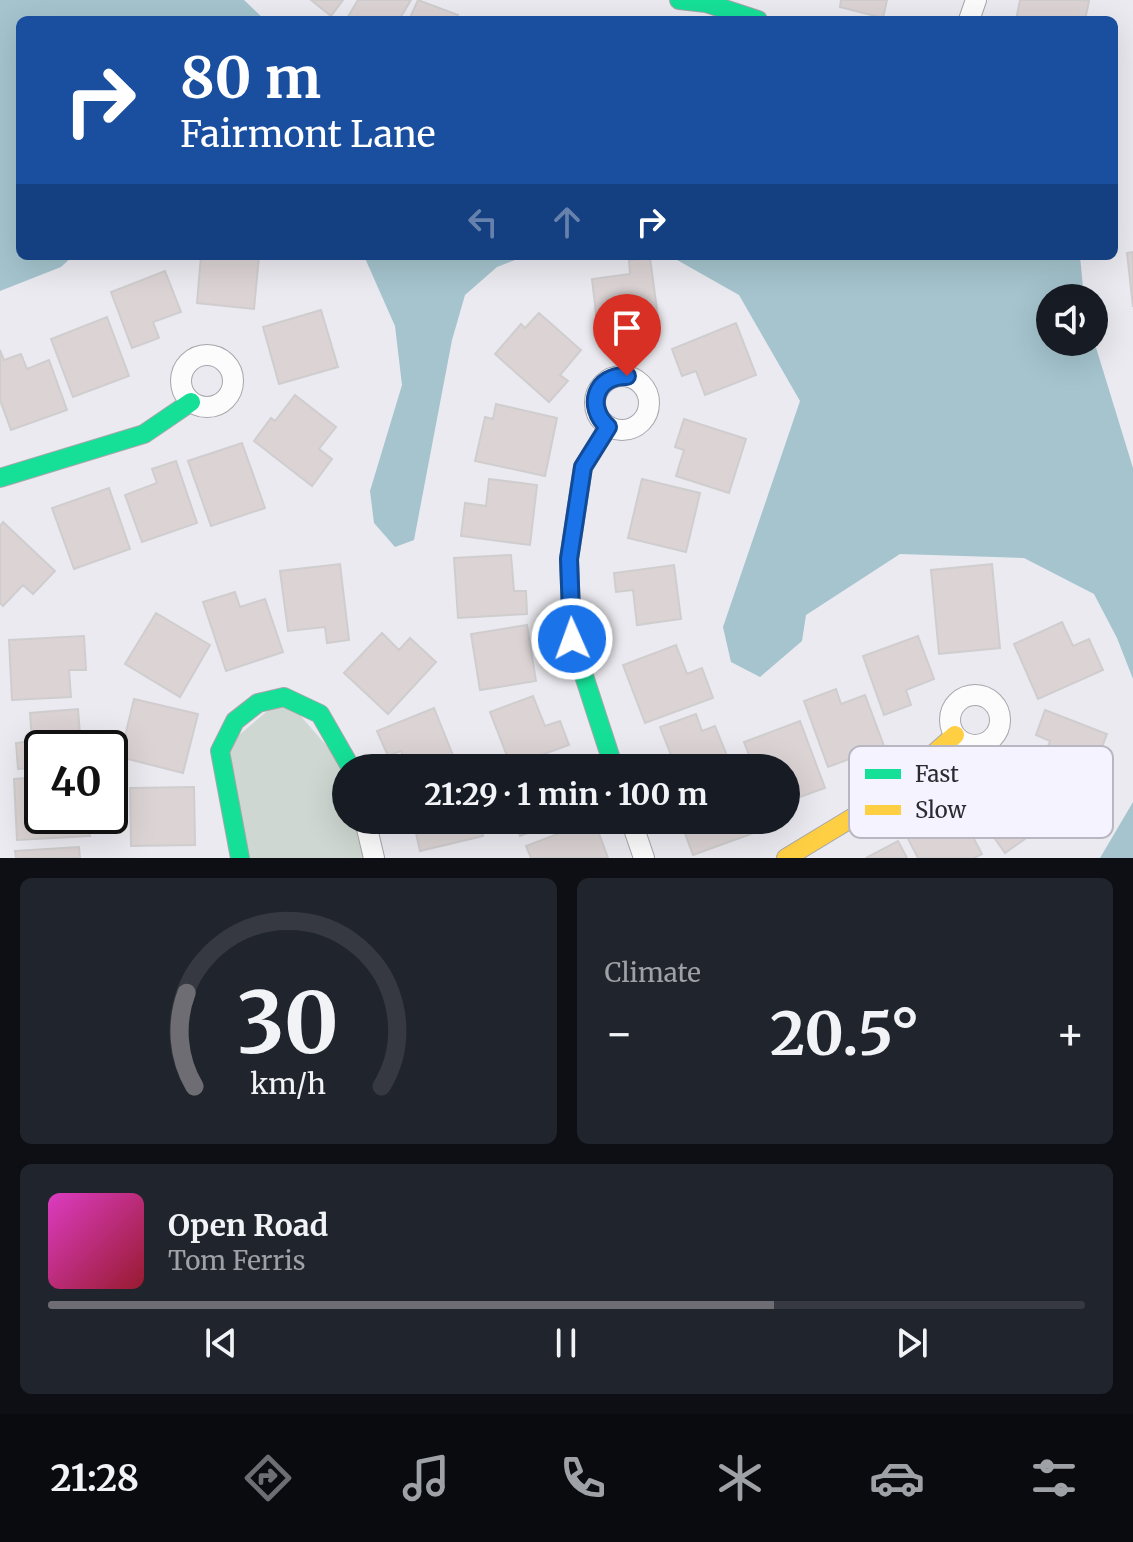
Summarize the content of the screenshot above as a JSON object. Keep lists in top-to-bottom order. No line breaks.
{"legend":["Fast","Slow"],"page":{"turn":["80 m","Fairmont Lane"],"limit":"40","trip":"21:29 · 1 min · 100 m","tile":"Climate","heat":["−","20.5°","+"],"song":["Open Road","Tom Ferris"],"tabs":"21:28","gauge":["30","km/h"]}}
